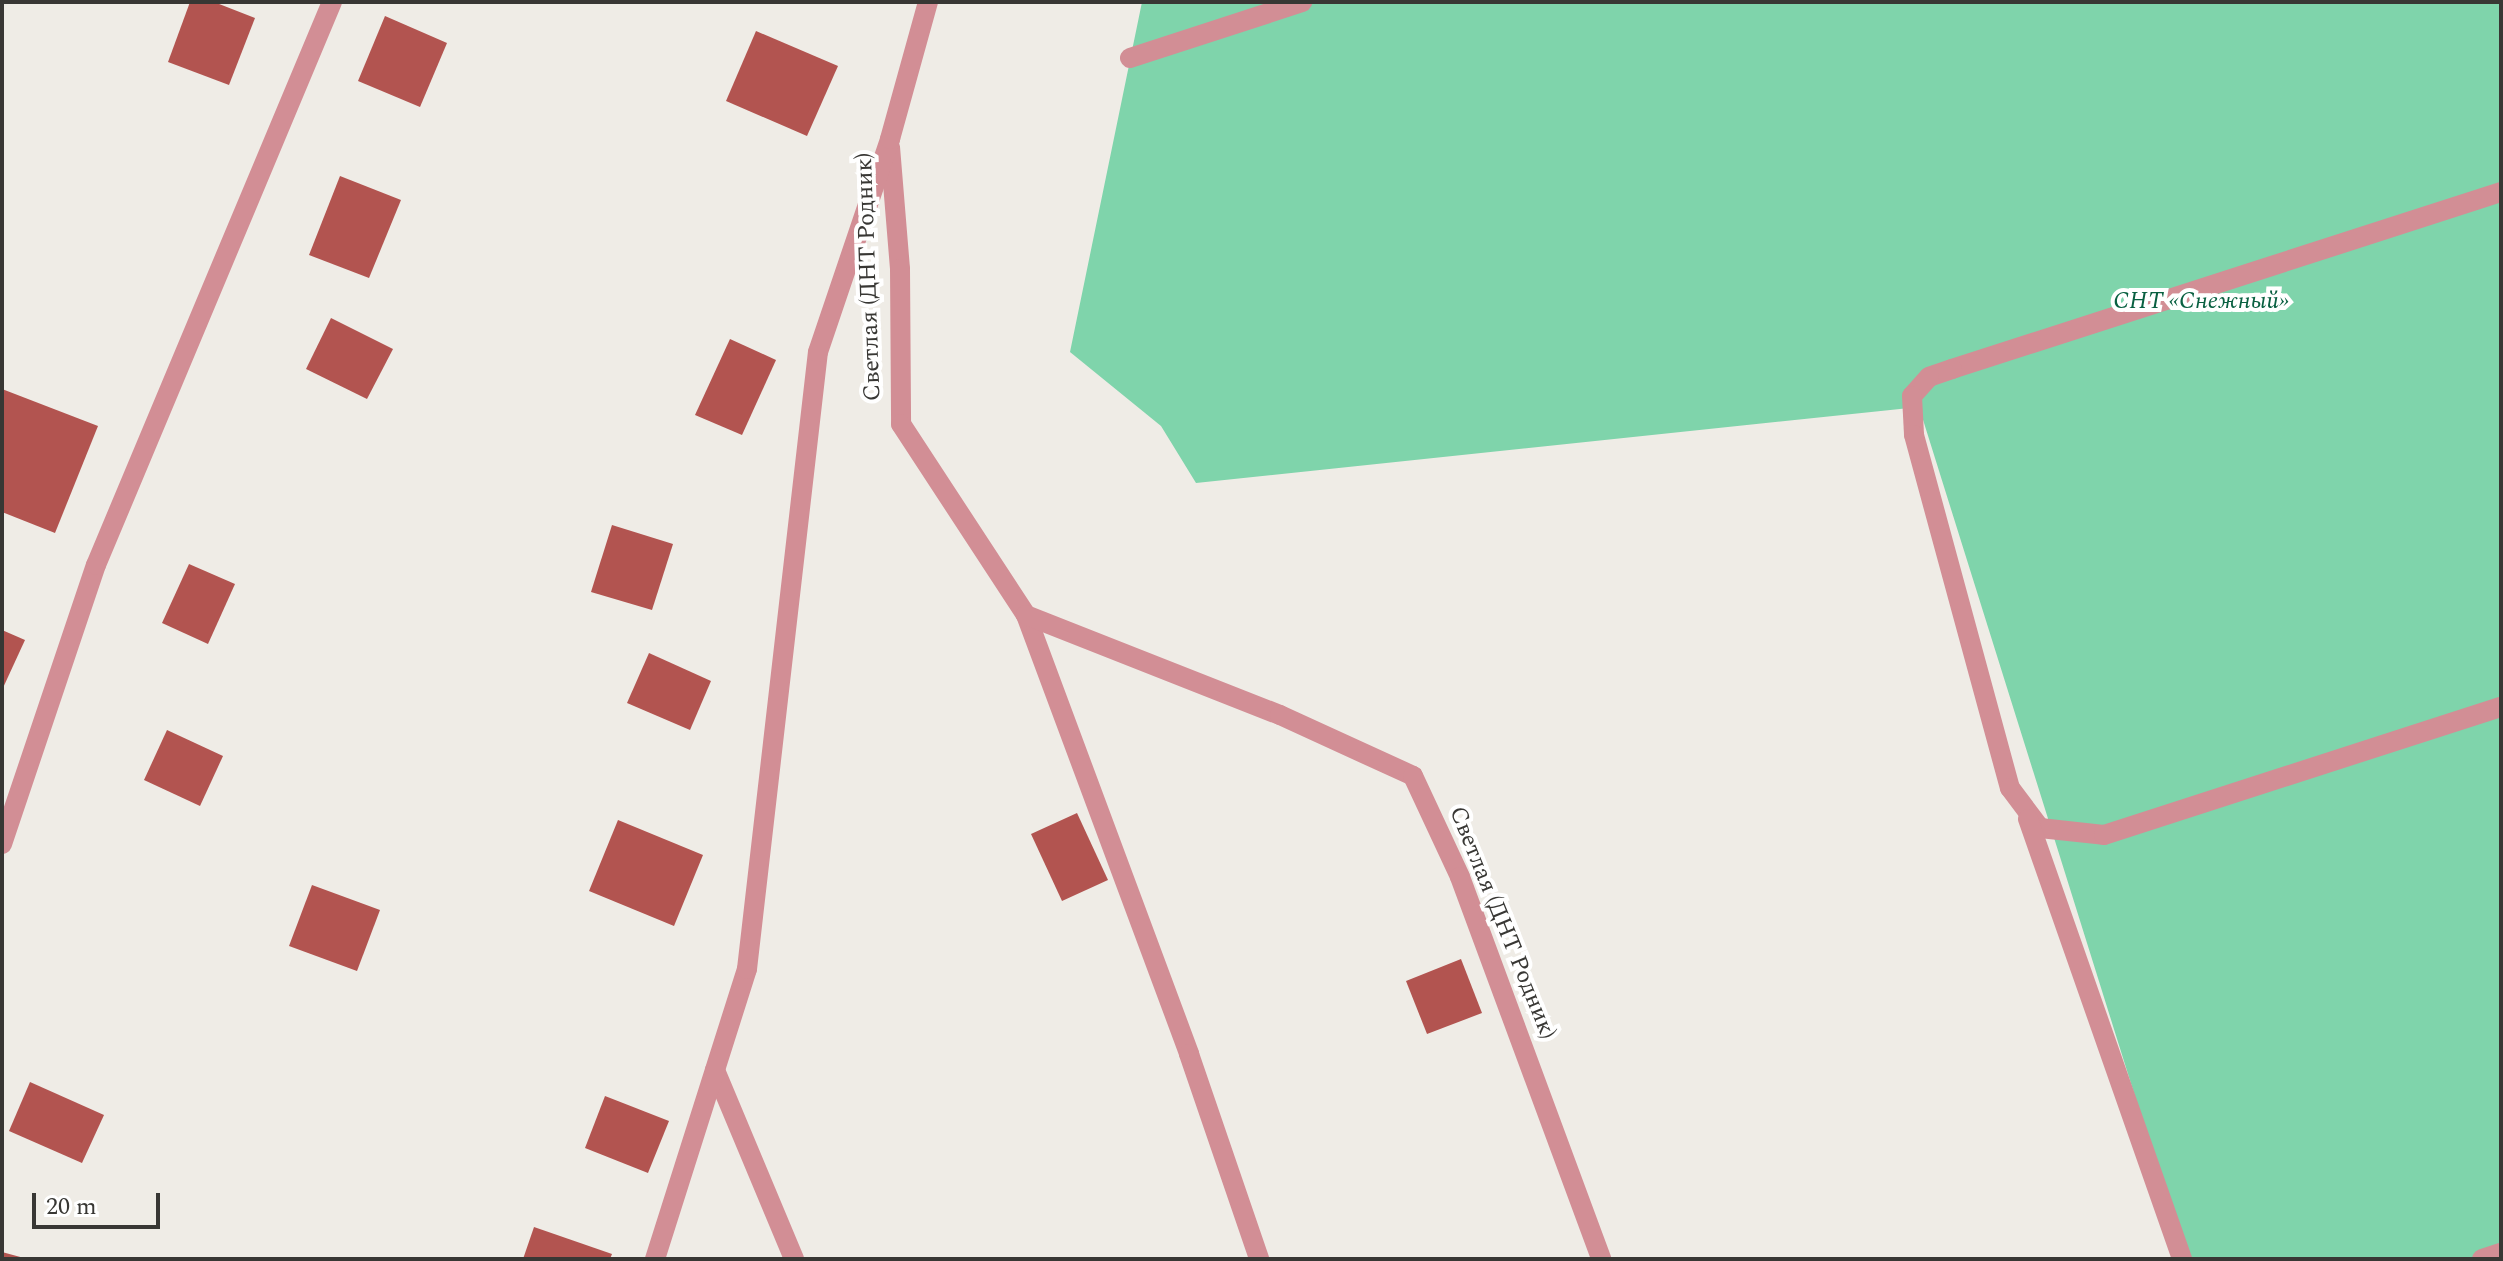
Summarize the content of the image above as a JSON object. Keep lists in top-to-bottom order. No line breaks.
{"streets":{"street":["Светлая (ДНТ Родник)"]},"parks":["СНТ «Снежный»"],"scale_bar":"20 m"}
